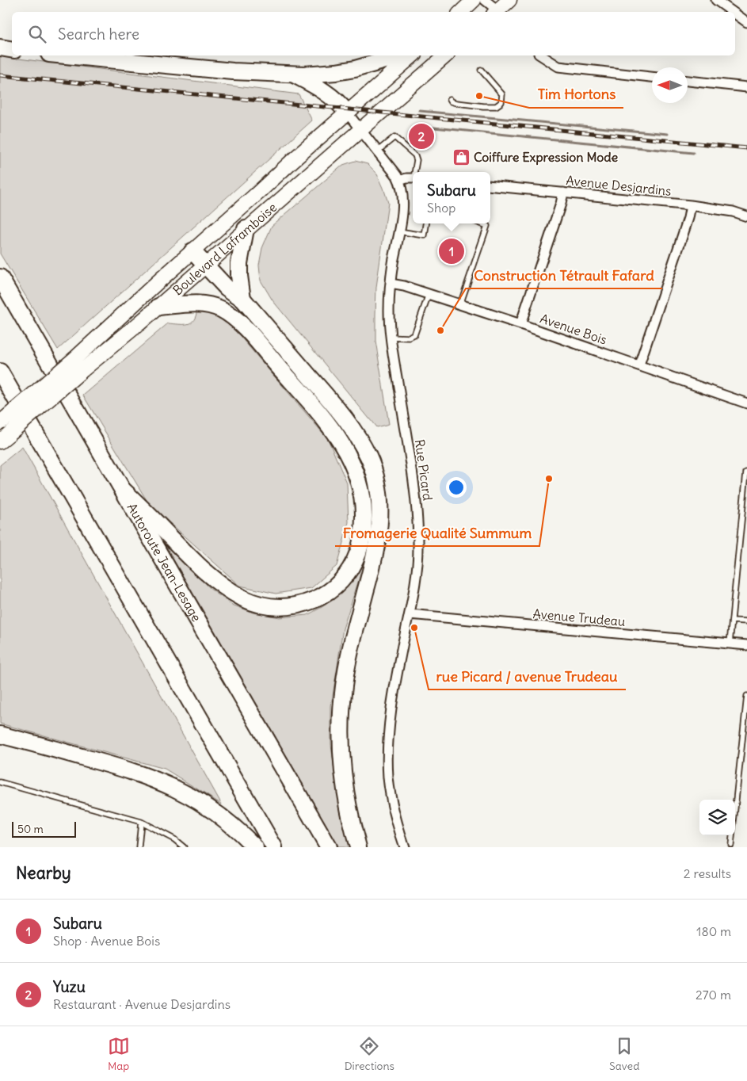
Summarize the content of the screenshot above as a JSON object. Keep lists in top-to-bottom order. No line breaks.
{"streets":{"highway":["Autoroute Jean-Lesage"],"main road":["Boulevard Laframboise"],"street":["Avenue Desjardins","Avenue Bois","Rue Picard","Avenue Trudeau"]},"crossings":[["Boulevard Laframboise","Rue Picard"],["Avenue Bois","Rue Picard"],["Rue Picard","Avenue Trudeau"]],"places":{"other":["Tim Hortons","Construction Tétrault Fafard","Fromagerie Qualité Summum","rue Picard / avenue Trudeau"],"shop":["Coiffure Expression Mode"]},"scale_bar":"50 m","north":"left","page":{"search":"Search here","pins":["2","1"],"popup":["Subaru","Shop"],"scale":"50 m","heading":["Nearby","2 results"],"list":[{"mark":"1","name":"Subaru","note":"Shop · Avenue Bois","value":"180 m"},{"mark":"2","name":"Yuzu","note":"Restaurant · Avenue Desjardins","value":"270 m"}],"nav":["Map","Directions","Saved"]}}
